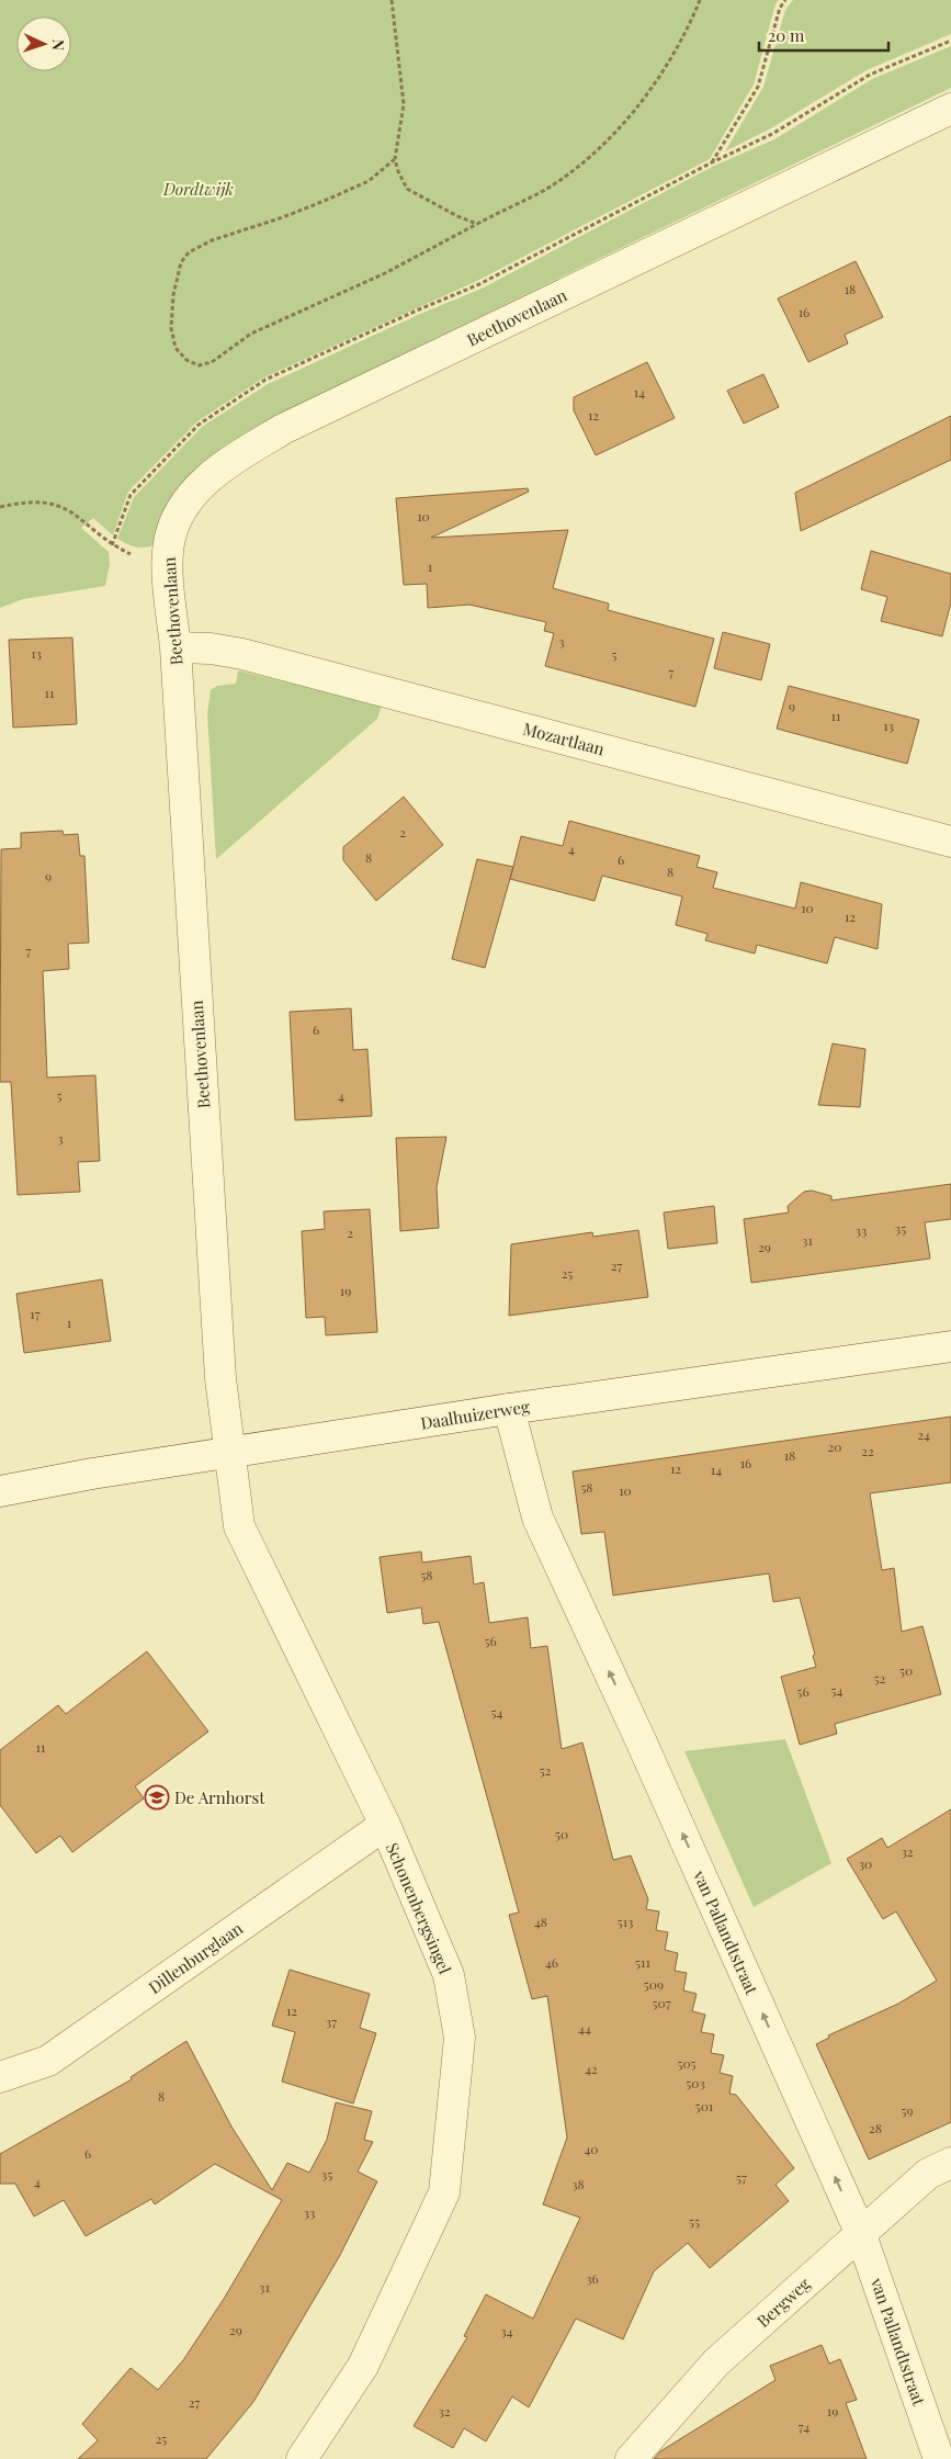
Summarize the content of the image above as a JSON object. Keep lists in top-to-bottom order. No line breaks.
{"streets":{"street":["Beethovenlaan","Mozartlaan","Daalhuizerweg","Schonenbergsingel","van Pallandtstraat","Dillenburglaan","Bergweg"]},"crossings":[["Beethovenlaan","Mozartlaan"],["Beethovenlaan","Daalhuizerweg"],["Beethovenlaan","Schonenbergsingel"],["Daalhuizerweg","Schonenbergsingel"],["Daalhuizerweg","van Pallandtstraat"],["Schonenbergsingel","Dillenburglaan"],["van Pallandtstraat","Bergweg"]],"one_way":["van Pallandtstraat"],"parks":["Dordtwijk"],"places":{"school or university":["De Arnhorst"]},"house_numbers":["18","16","14","12","10","1","3","13","5","7","11","9","11","13","2","4","8","6","8","9","10","12","7","6","5","4","3","35","33","2","31","29","27","25","19","17","1","24","20","22","18","16","12","14","58","10","58","56","50","52","54","56","54","11","52","50","32","30","48","513","46","511","509","507","12","37","44","505","42","503","8","501","59","28","40","6","35","57","4","38","33","55","36","31","29","34","27","32","19","74","25"],"scale_bar":"20 m","north":"right"}
